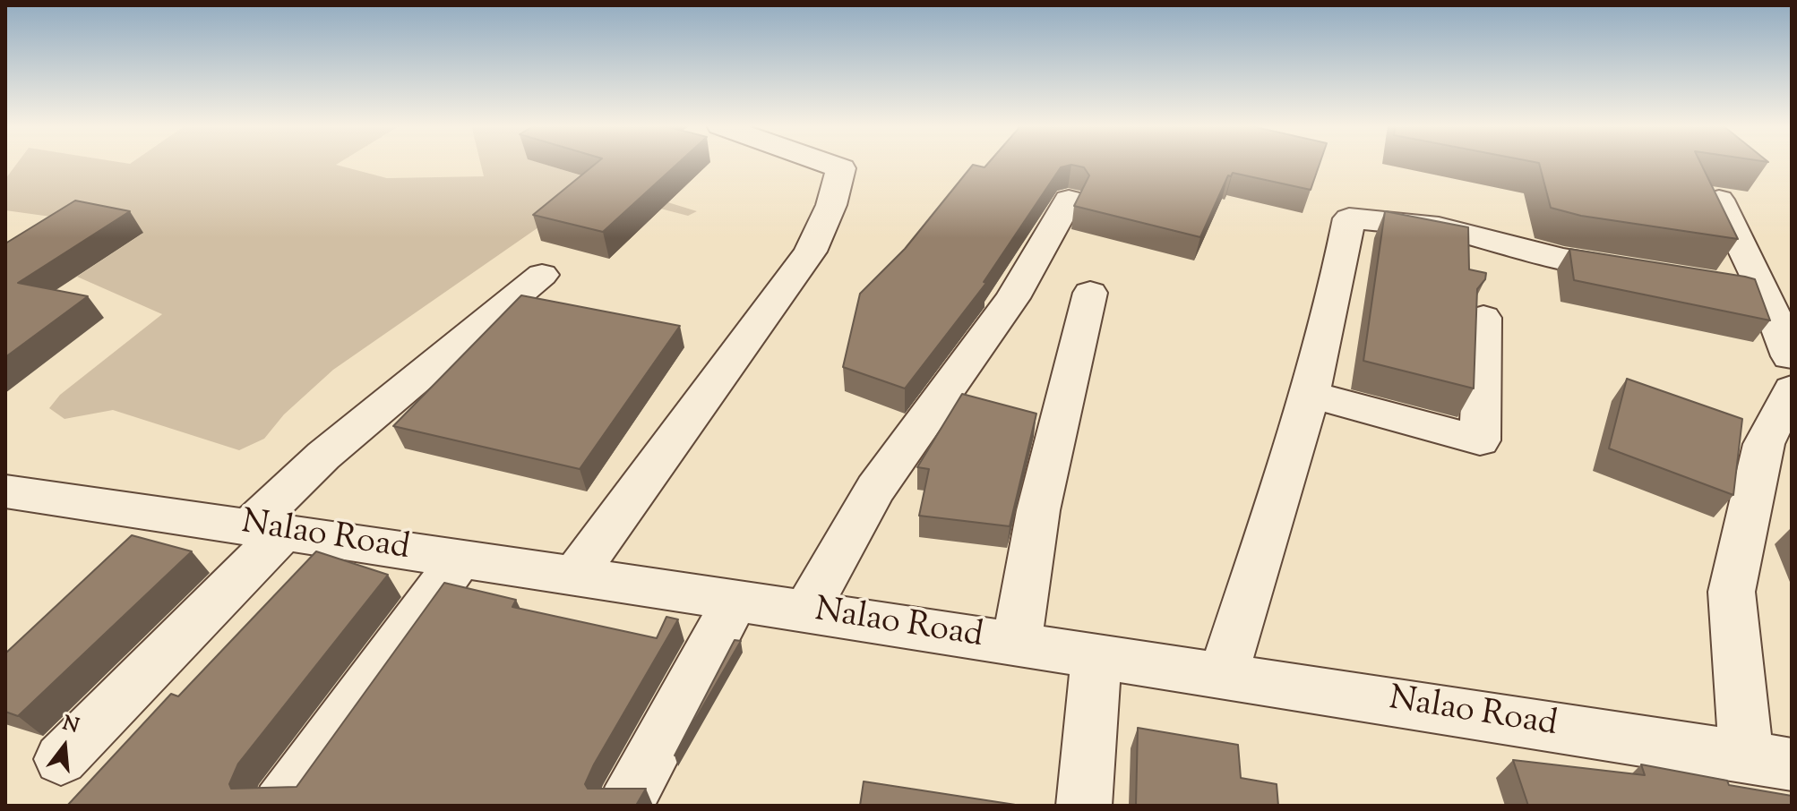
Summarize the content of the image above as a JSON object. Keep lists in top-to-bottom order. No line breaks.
{"streets":{"street":["Nalao Road"]},"north":"top"}
